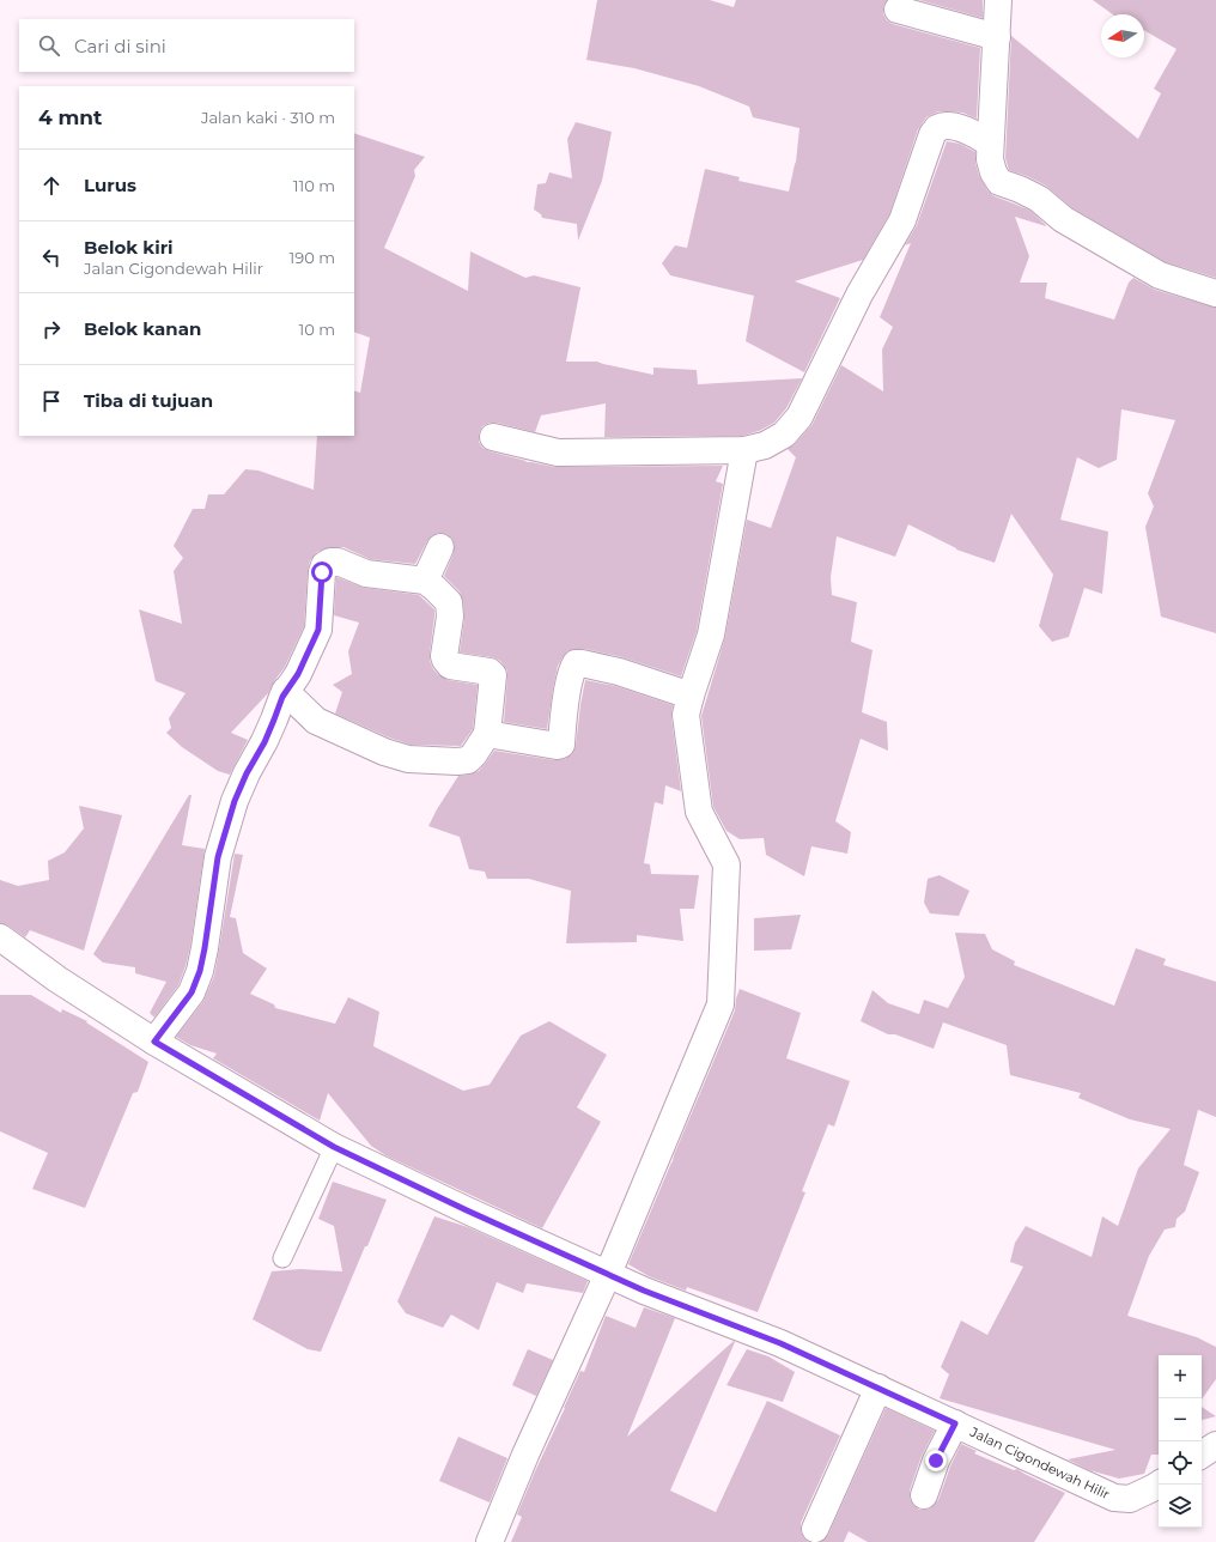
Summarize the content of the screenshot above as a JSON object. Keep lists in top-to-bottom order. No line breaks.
{"streets":{"street":["Jalan Cigondewah Hilir"]},"north":"left","page":{"search":"Cari di sini","heading":["4 mnt","Jalan kaki · 310 m"],"list":[["Lurus","110 m"],["Belok kiri","Jalan Cigondewah Hilir","190 m"],["Belok kanan","10 m"],"Tiba di tujuan"],"map_buttons":["+","−"]}}
